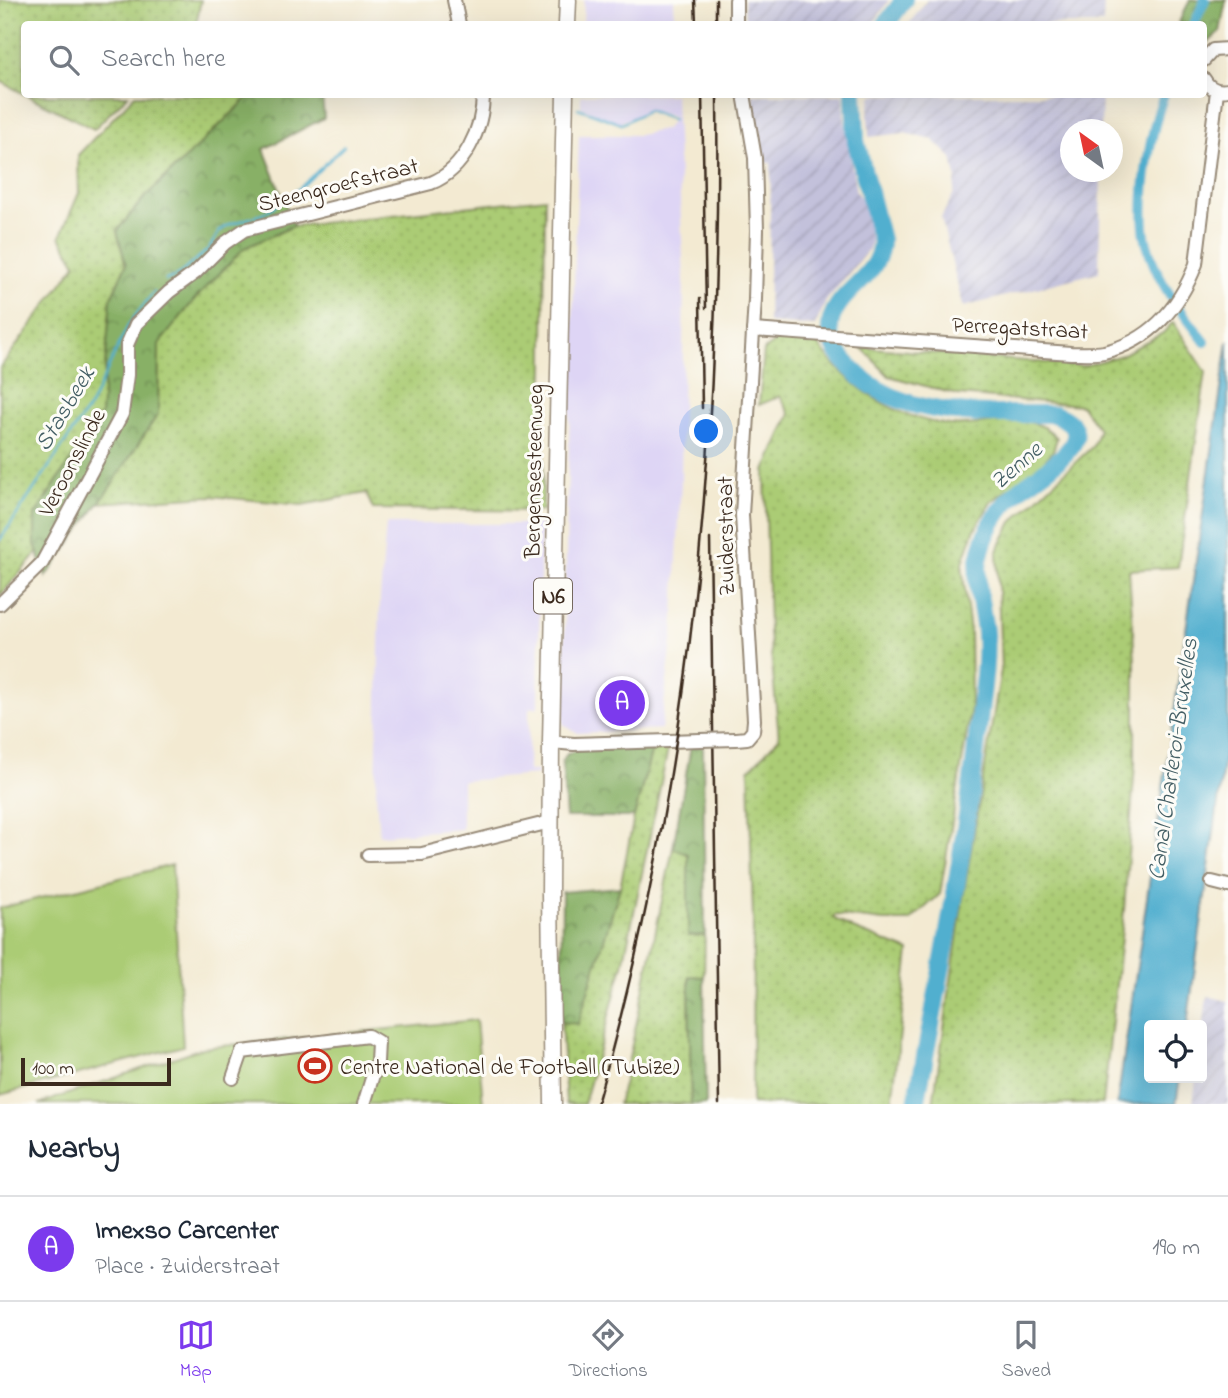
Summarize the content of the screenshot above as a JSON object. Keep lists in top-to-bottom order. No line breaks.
{"streets":{"main road":["Bergensesteenweg","N6"],"street":["Steengroefstraat","Perregatstraat","Veroonslinde","Zuiderstraat"]},"crossings":[["Steengroefstraat","Veroonslinde"],["Perregatstraat","Zuiderstraat"],["Bergensesteenweg","Zuiderstraat"]],"water":["Stasbeek","Zenne","Canal Charleroi-Bruxelles"],"places":{"sports":["Centre National de Football (Tubize)"]},"scale_bar":"100 m","north":"top left","page":{"search":"Search here","pins":"A","scale":"100 m","heading":"Nearby","list":[{"mark":"A","name":"Imexso Carcenter","note":"Place · Zuiderstraat","value":"190 m"}],"nav":["Map","Directions","Saved"]}}
